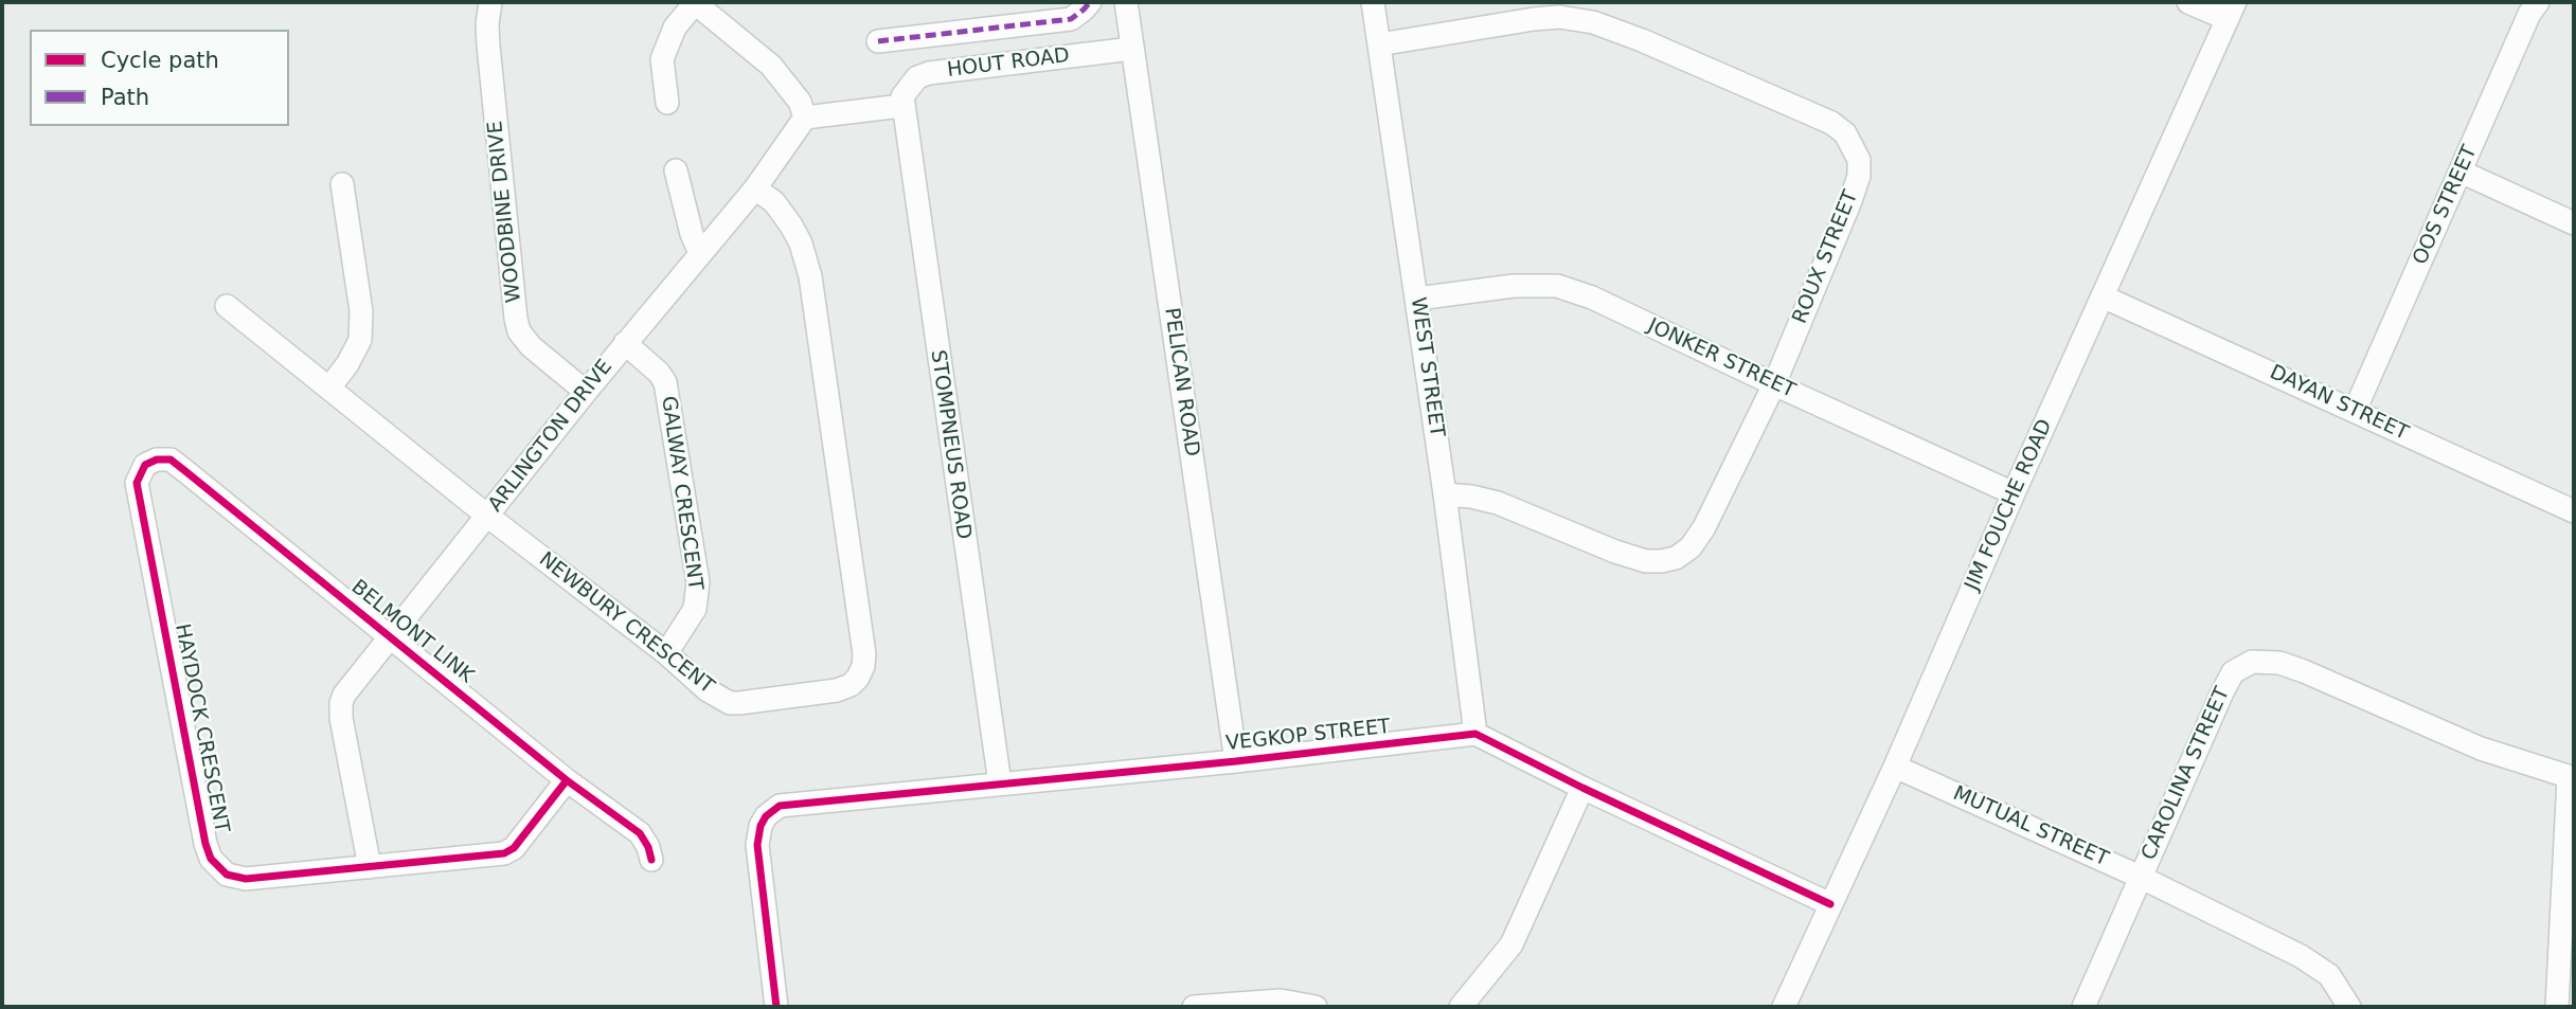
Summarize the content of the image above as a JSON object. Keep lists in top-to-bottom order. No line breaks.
{"streets":{"street":["HOUT ROAD","OOS STREET","WOODBINE DRIVE","ROUX STREET","JONKER STREET","WEST STREET","PELICAN ROAD","DAYAN STREET","ARLINGTON DRIVE","STOMPNEUS ROAD","GALWAY CRESCENT","JIM FOUCHE ROAD","NEWBURY CRESCENT","BELMONT LINK","HAYDOCK CRESCENT","VEGKOP STREET","CAROLINA STREET","MUTUAL STREET"]},"crossings":[["HOUT ROAD","PELICAN ROAD"],["HOUT ROAD","STOMPNEUS ROAD"],["OOS STREET","DAYAN STREET"],["WOODBINE DRIVE","ARLINGTON DRIVE"],["ROUX STREET","JONKER STREET"],["ROUX STREET","WEST STREET"],["JONKER STREET","WEST STREET"],["JONKER STREET","JIM FOUCHE ROAD"],["WEST STREET","VEGKOP STREET"],["PELICAN ROAD","VEGKOP STREET"],["DAYAN STREET","JIM FOUCHE ROAD"],["ARLINGTON DRIVE","GALWAY CRESCENT"],["ARLINGTON DRIVE","NEWBURY CRESCENT"],["ARLINGTON DRIVE","BELMONT LINK"],["ARLINGTON DRIVE","HAYDOCK CRESCENT"],["STOMPNEUS ROAD","VEGKOP STREET"],["GALWAY CRESCENT","NEWBURY CRESCENT"],["JIM FOUCHE ROAD","MUTUAL STREET"],["BELMONT LINK","HAYDOCK CRESCENT"],["CAROLINA STREET","MUTUAL STREET"]],"legend":["Cycle path","Path"]}
